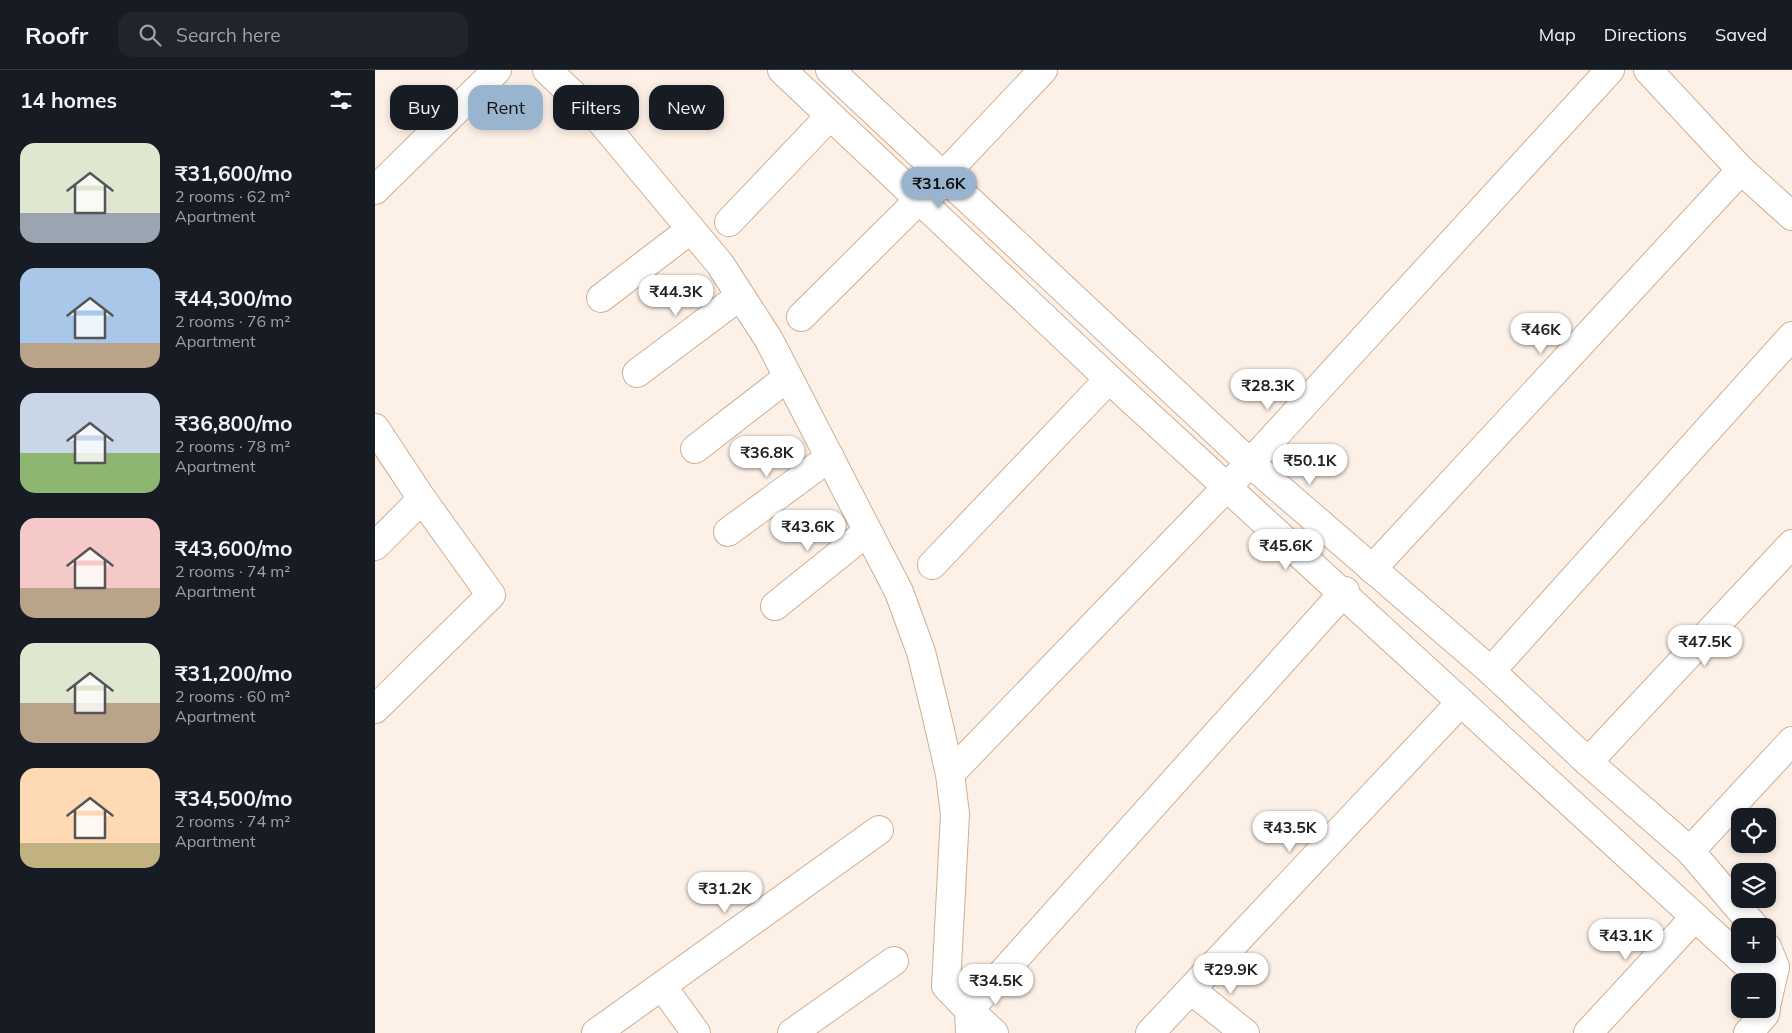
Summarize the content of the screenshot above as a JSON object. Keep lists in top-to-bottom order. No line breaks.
{"page":{"header":"Roofr","search":"Search here","nav":["Map","Directions","Saved"],"heading":"14 homes","chip":["Buy","Rent","Filters","New"],"list":[{"name":"₹31,600/mo","note":"2 rooms · 62 m² · Apartment"},{"name":"₹44,300/mo","note":"2 rooms · 76 m² · Apartment"},{"name":"₹36,800/mo","note":"2 rooms · 78 m² · Apartment"},{"name":"₹43,600/mo","note":"2 rooms · 74 m² · Apartment"},{"name":"₹31,200/mo","note":"2 rooms · 60 m² · Apartment"},{"name":"₹34,500/mo","note":"2 rooms · 74 m² · Apartment"}],"price":["₹31.6K","₹44.3K","₹46K","₹28.3K","₹36.8K","₹50.1K","₹43.6K","₹45.6K","₹47.5K","₹43.5K","₹31.2K","₹43.1K","₹29.9K","₹34.5K"],"map_buttons":["+","−"]}}
